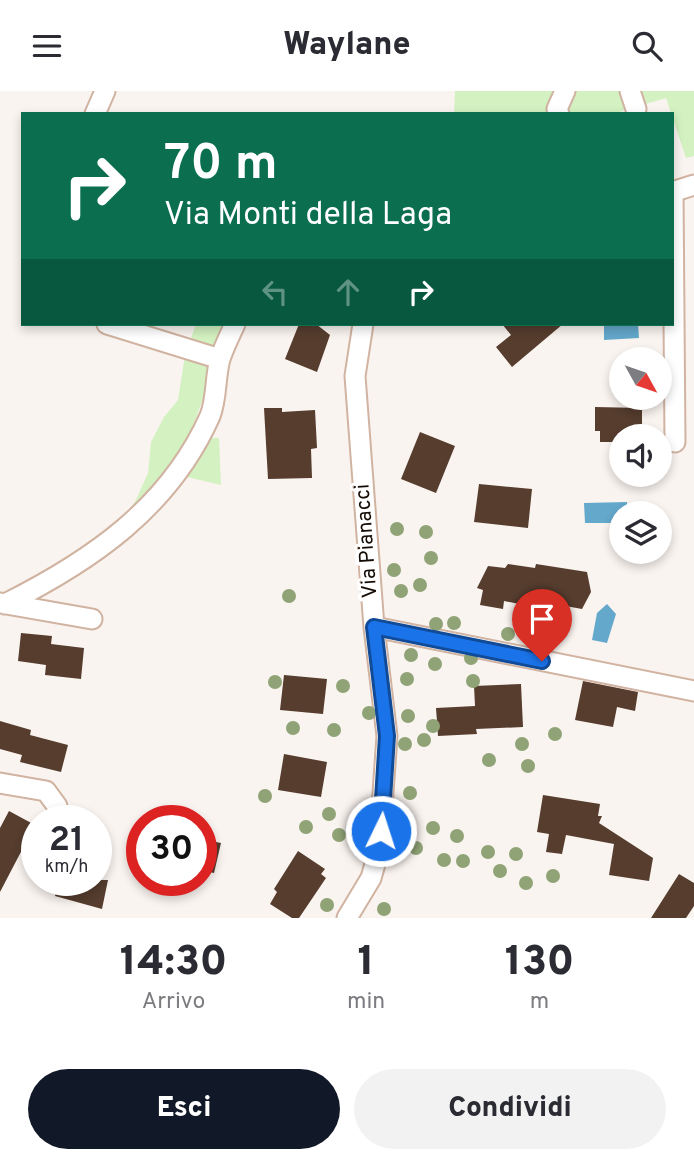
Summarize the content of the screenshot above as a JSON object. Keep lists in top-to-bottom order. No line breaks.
{"streets":{"street":["Via Pianacci"]},"north":"bottom right","page":{"header":"Waylane","turn":["70 m","Via Monti della Laga"],"speed":"21 km/h","limit":"30","eta":["14:30","Arrivo","1","min","130","m"],"buttons":["Esci","Condividi"]}}
